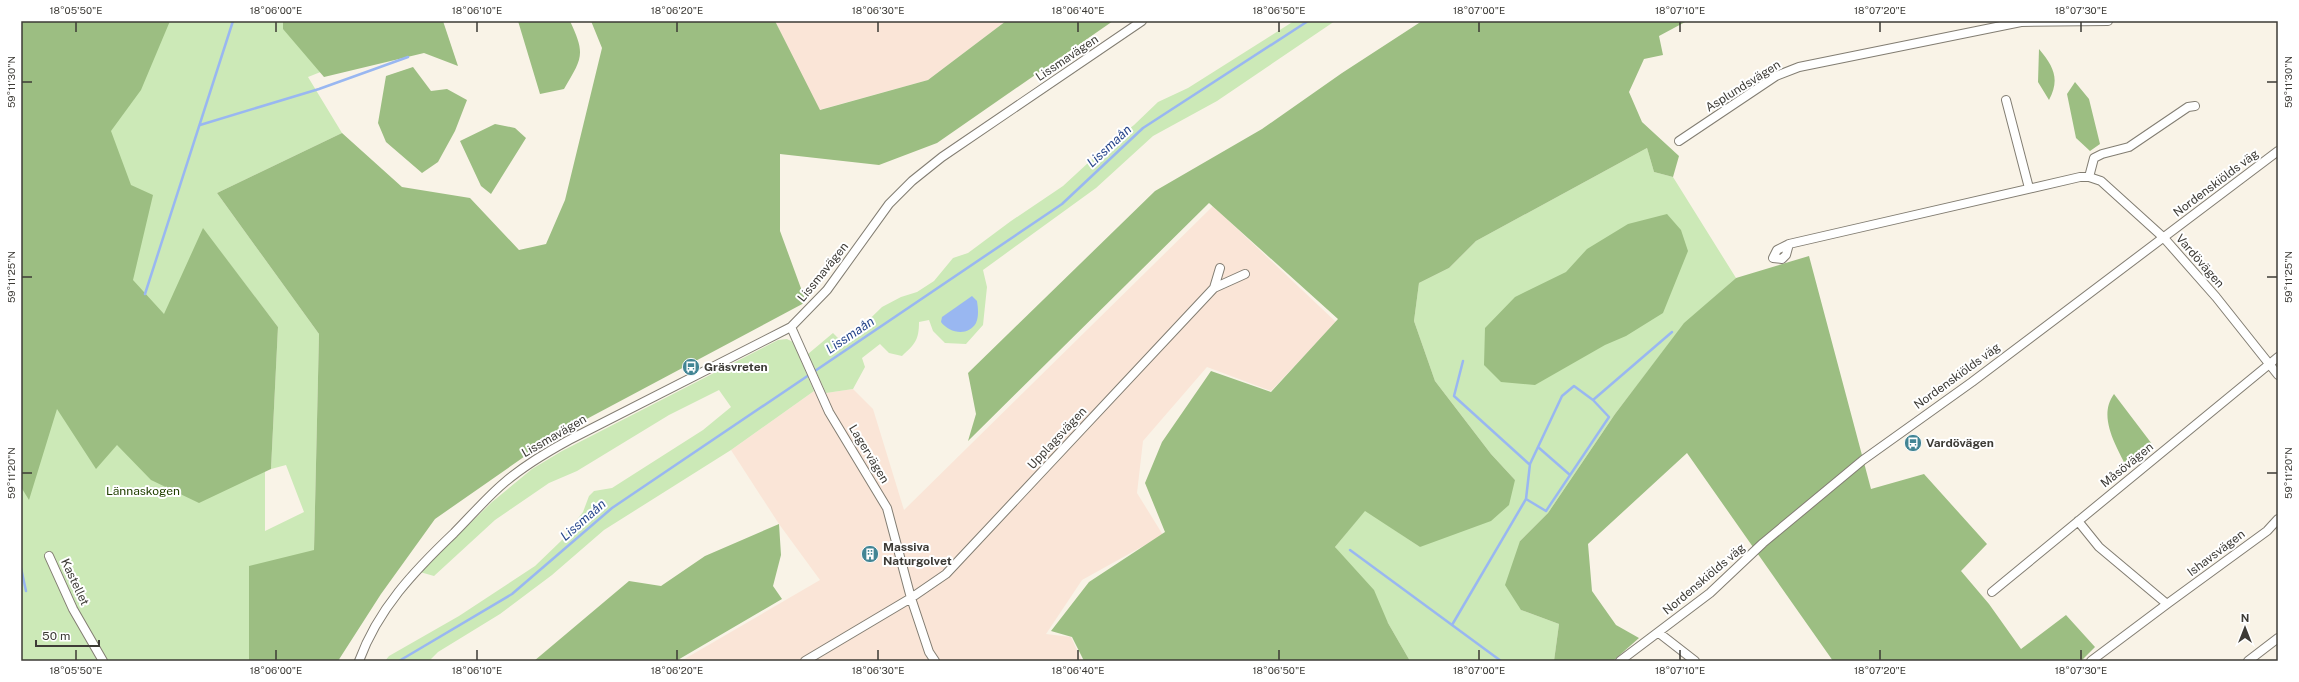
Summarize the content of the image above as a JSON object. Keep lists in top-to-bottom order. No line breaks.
{"streets":{"street":["Lissmavägen","Asplundsvägen","Nordenskiölds väg","Vardövägen","Upplagsvägen","Lagervägen","Måsövägen","Ishavsvägen","Kastellet"]},"crossings":[["Lissmavägen","Lagervägen"],["Nordenskiölds väg","Vardövägen"],["Vardövägen","Måsövägen"],["Upplagsvägen","Lagervägen"]],"water":["Lissmaån"],"parks":["Lännaskogen"],"places":{"bus stop":["Gräsvreten","Vardövägen"],"building":["Massiva Naturgolvet"]},"scale_bar":"50 m","north":"top","coordinates":["18°05'50\"E","18°06'00\"E","18°06'10\"E","18°06'20\"E","18°06'30\"E","18°06'40\"E","18°06'50\"E","18°07'00\"E","18°07'10\"E","18°07'20\"E","18°07'30\"E","59°11'30\"N","59°11'25\"N","59°11'20\"N"]}
